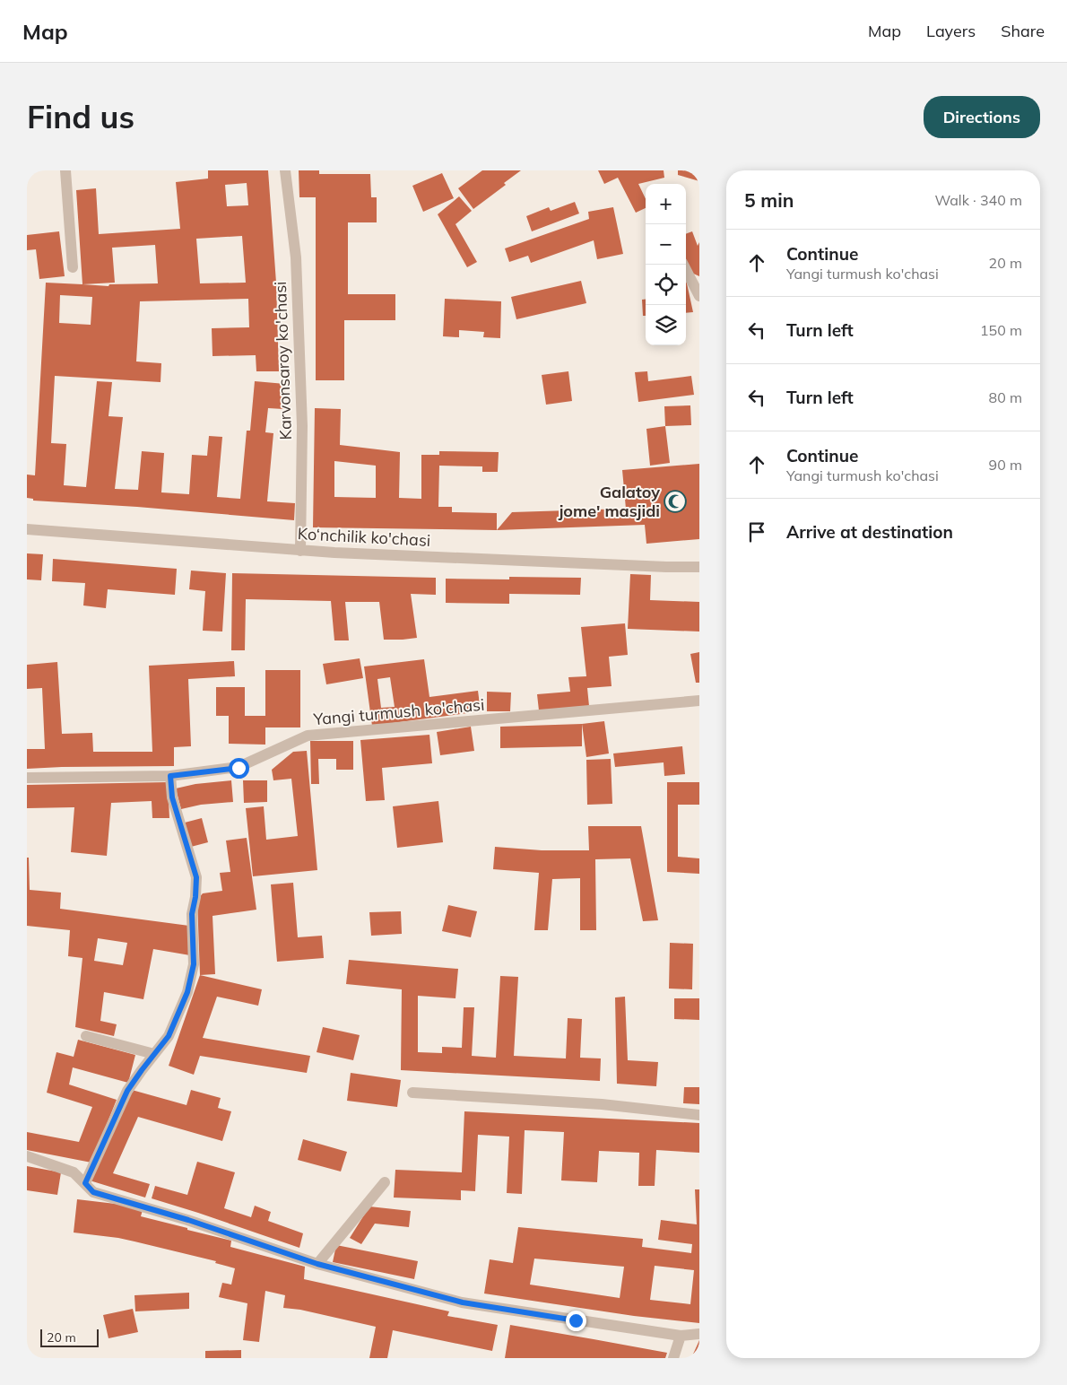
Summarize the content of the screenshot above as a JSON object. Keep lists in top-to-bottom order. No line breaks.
{"streets":{"street":["Karvonsaroy ko'chasi","Ko‘nchilik ko'chasi","Yangi turmush ko'chasi"]},"crossings":[["Karvonsaroy ko'chasi","Ko‘nchilik ko'chasi"]],"places":{"mosque":["Galatoy jome' masjidi"]},"scale_bar":"20 m","page":{"header":"Map","nav":["Map","Layers","Share"],"buttons":"Directions","title":"Find us","heading":["5 min","Walk · 340 m"],"map_buttons":["+","−"],"list":[["Continue","Yangi turmush ko'chasi","20 m"],["Turn left","150 m"],["Turn left","80 m"],["Continue","Yangi turmush ko'chasi","90 m"],"Arrive at destination"],"scale":"20 m"}}
